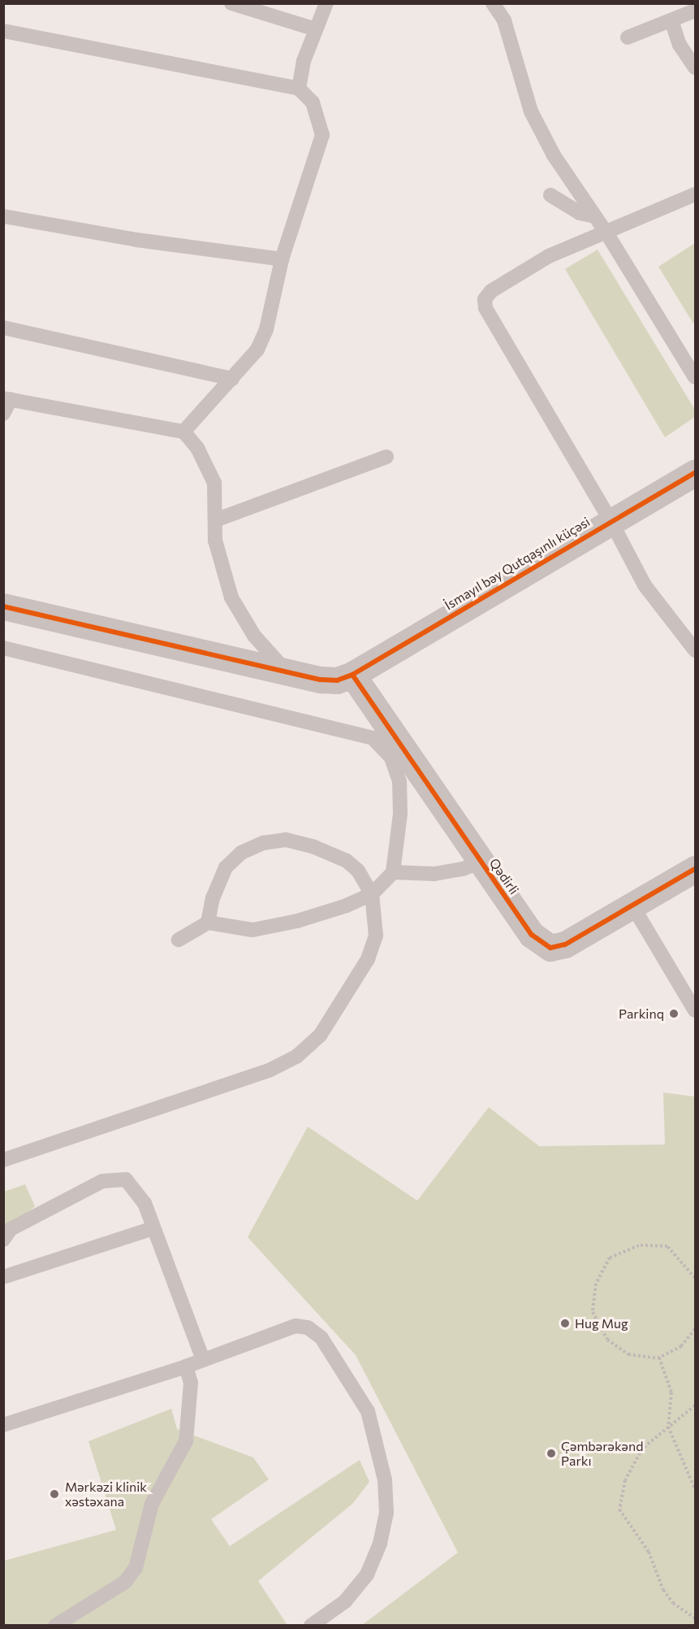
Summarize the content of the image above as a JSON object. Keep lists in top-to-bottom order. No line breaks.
{"streets":{"street":["İsmayıl bəy Qutqaşınlı küçəsi","Qədirli"]},"crossings":[["İsmayıl bəy Qutqaşınlı küçəsi","Qədirli"]],"places":["Parkinq","Hug Mug","Çəmbərəkənd Parkı","Mərkəzi klinik xəstəxana"]}
